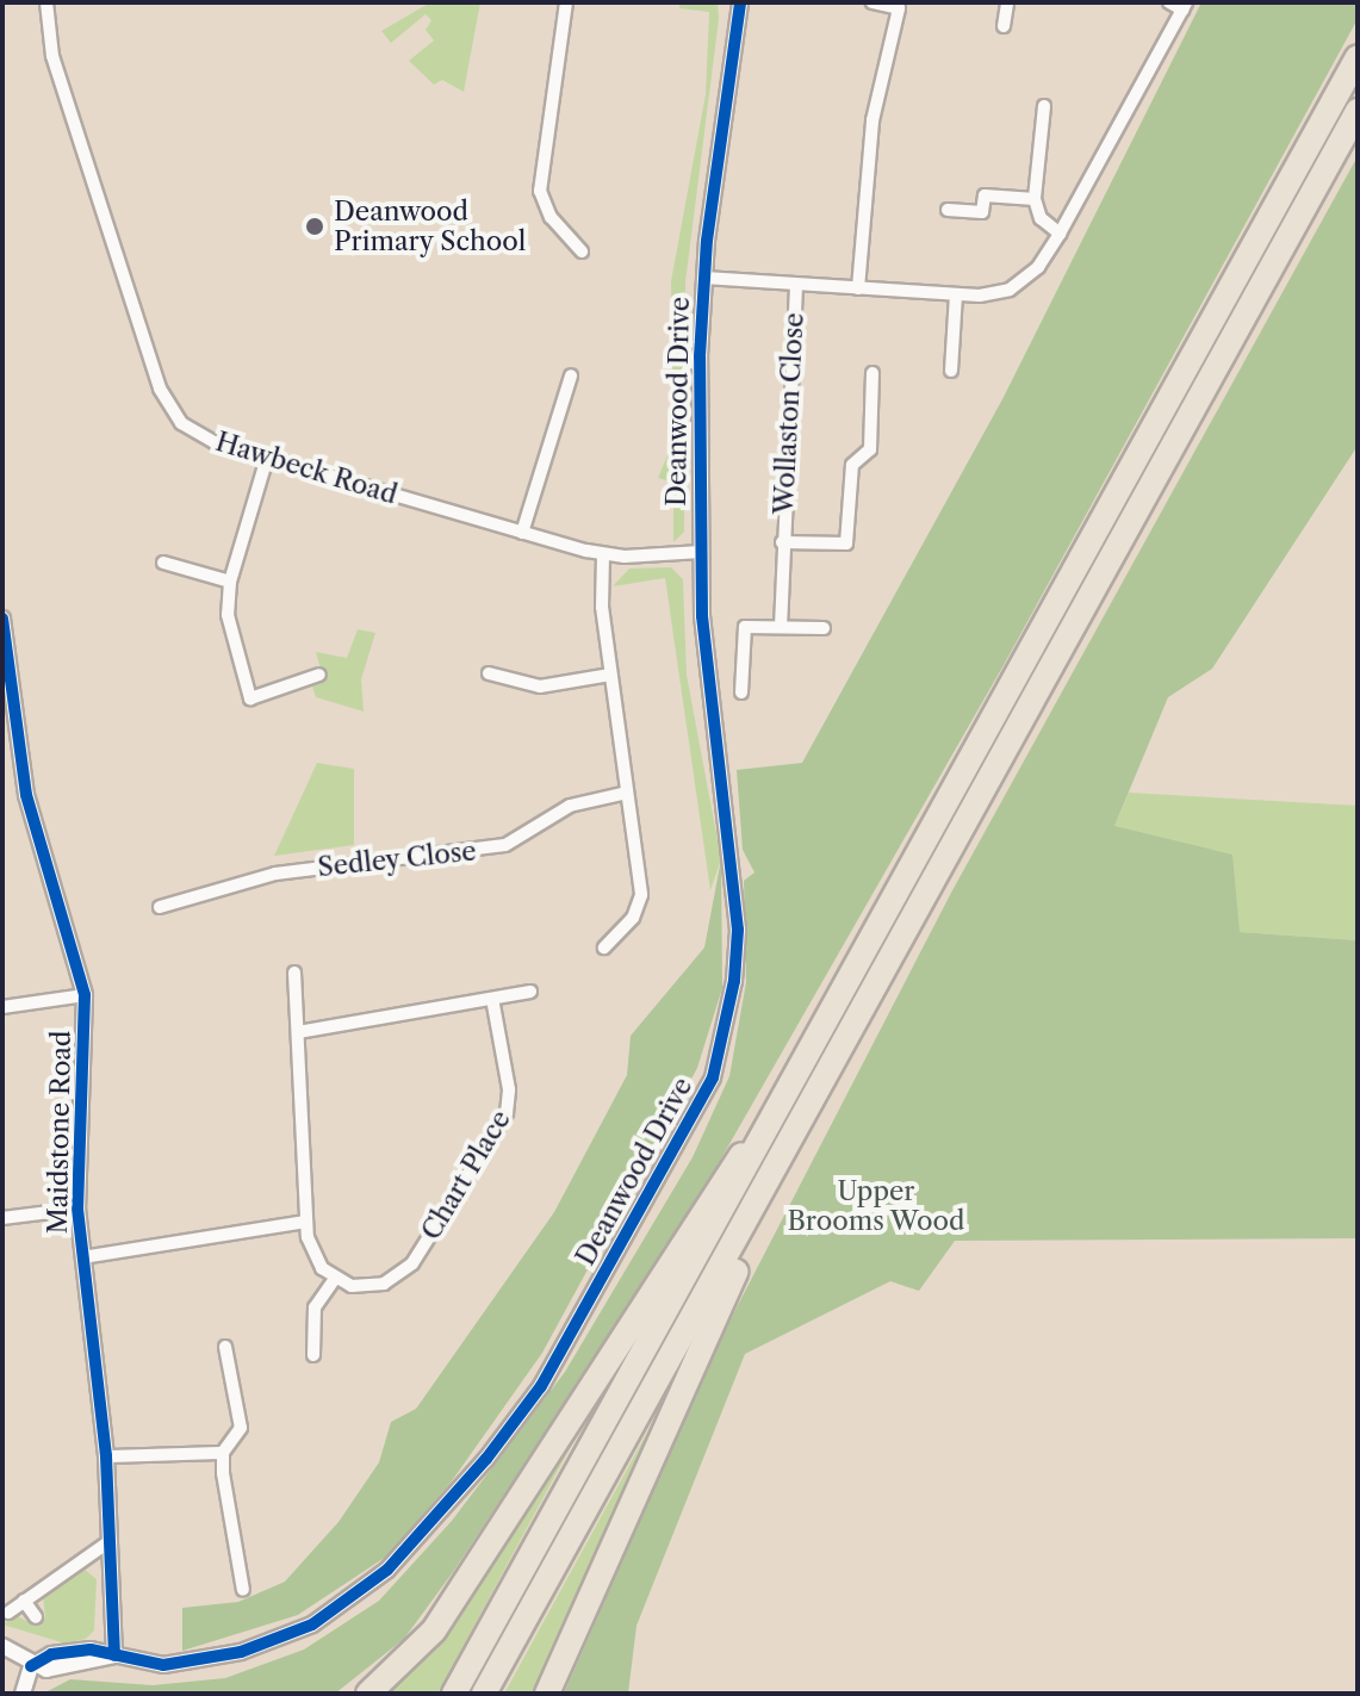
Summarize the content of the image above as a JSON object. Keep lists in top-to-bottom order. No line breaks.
{"streets":{"street":["Deanwood Drive","Wollaston Close","Hawbeck Road","Sedley Close","Maidstone Road","Chart Place"]},"crossings":[["Deanwood Drive","Hawbeck Road"],["Deanwood Drive","Maidstone Road"]],"parks":["Upper Brooms Wood"],"places":["Deanwood Primary School"]}
